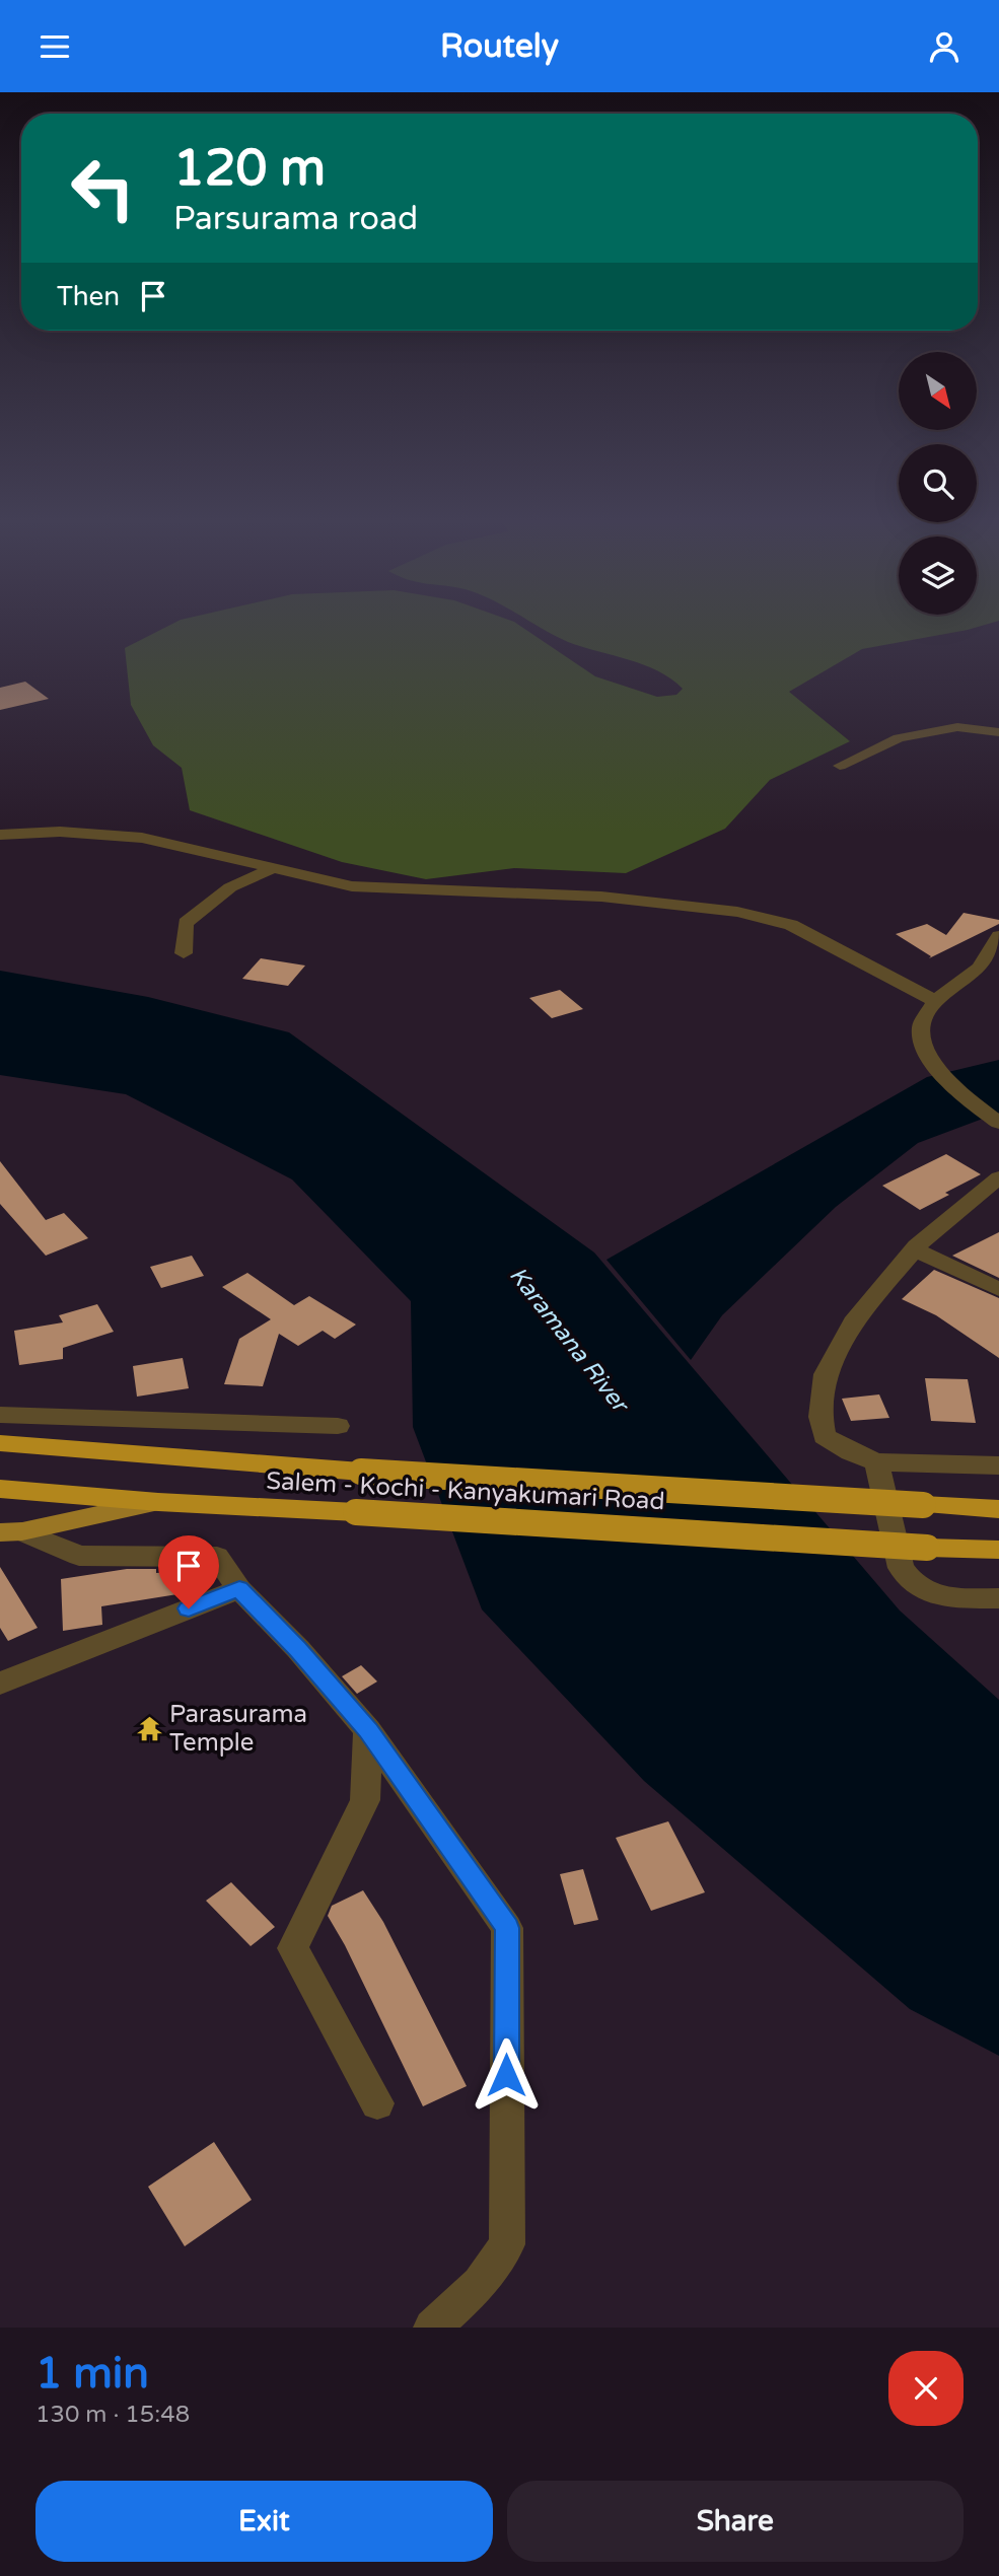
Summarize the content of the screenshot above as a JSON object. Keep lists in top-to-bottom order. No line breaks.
{"streets":{"highway":["Salem - Kochi - Kanyakumari Road"]},"water":["Karamana River"],"places":{"temple":["Parasurama Temple"]},"north":"bottom right","page":{"header":"Routely","turn":["120 m","Parsurama road"],"then":"Then","heading":["1 min","130 m · 15:48"],"buttons":["Exit","Share"]}}
